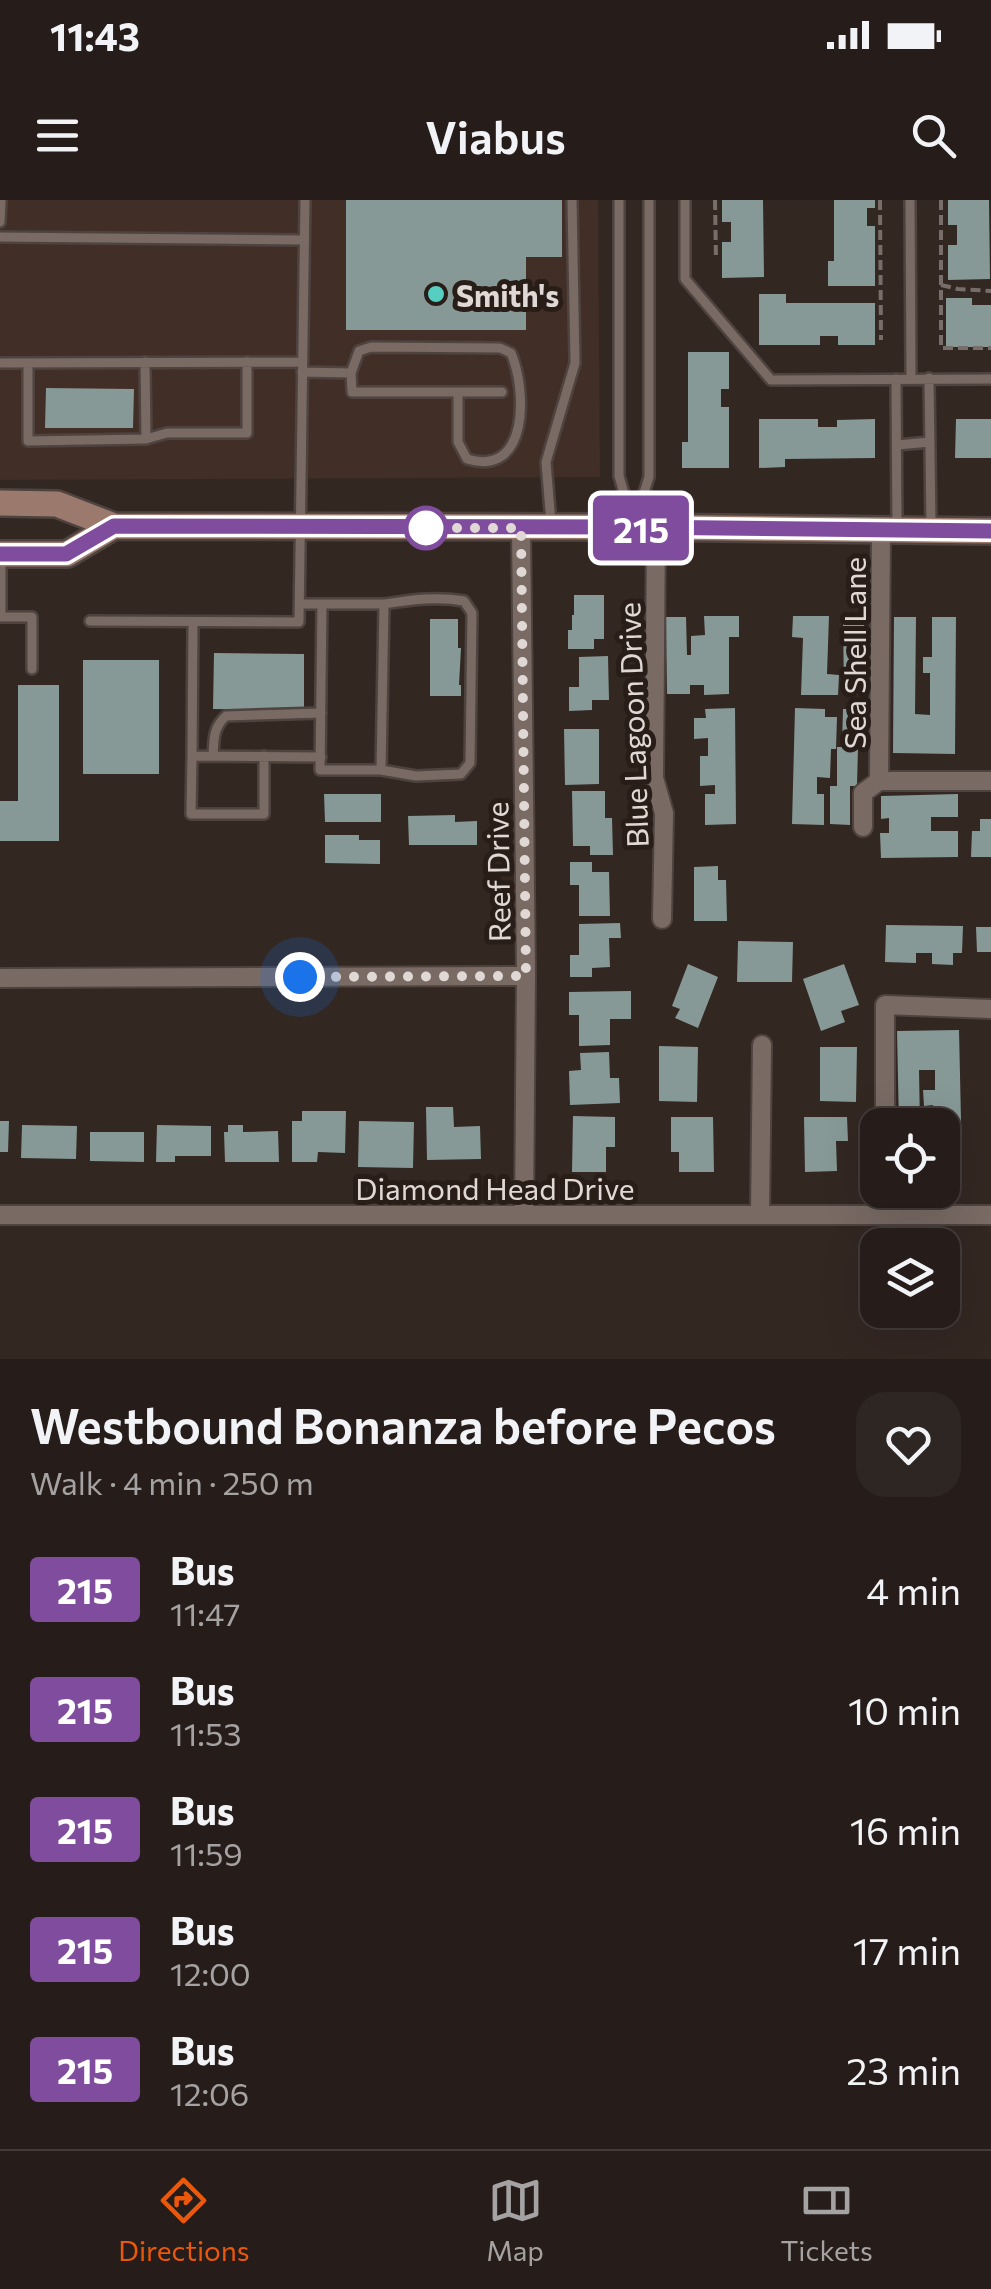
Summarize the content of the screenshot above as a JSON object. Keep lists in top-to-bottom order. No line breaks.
{"streets":{"street":["Sea Shell Lane","Blue Lagoon Drive","Reef Drive","Diamond Head Drive"]},"crossings":[["Reef Drive","Diamond Head Drive"]],"places":["Smith's"],"lines":["bus line 215"],"page":{"status":"11:43","header":"Viabus","on_map":"215","heading":["Westbound Bonanza before Pecos","Walk · 4 min · 250 m"],"list":[{"mark":"215","name":"Bus","note":"11:47","value":"4 min"},{"mark":"215","name":"Bus","note":"11:53","value":"10 min"},{"mark":"215","name":"Bus","note":"11:59","value":"16 min"},{"mark":"215","name":"Bus","note":"12:00","value":"17 min"},{"mark":"215","name":"Bus","note":"12:06","value":"23 min"}],"tabs":["Directions","Map","Tickets"]}}
